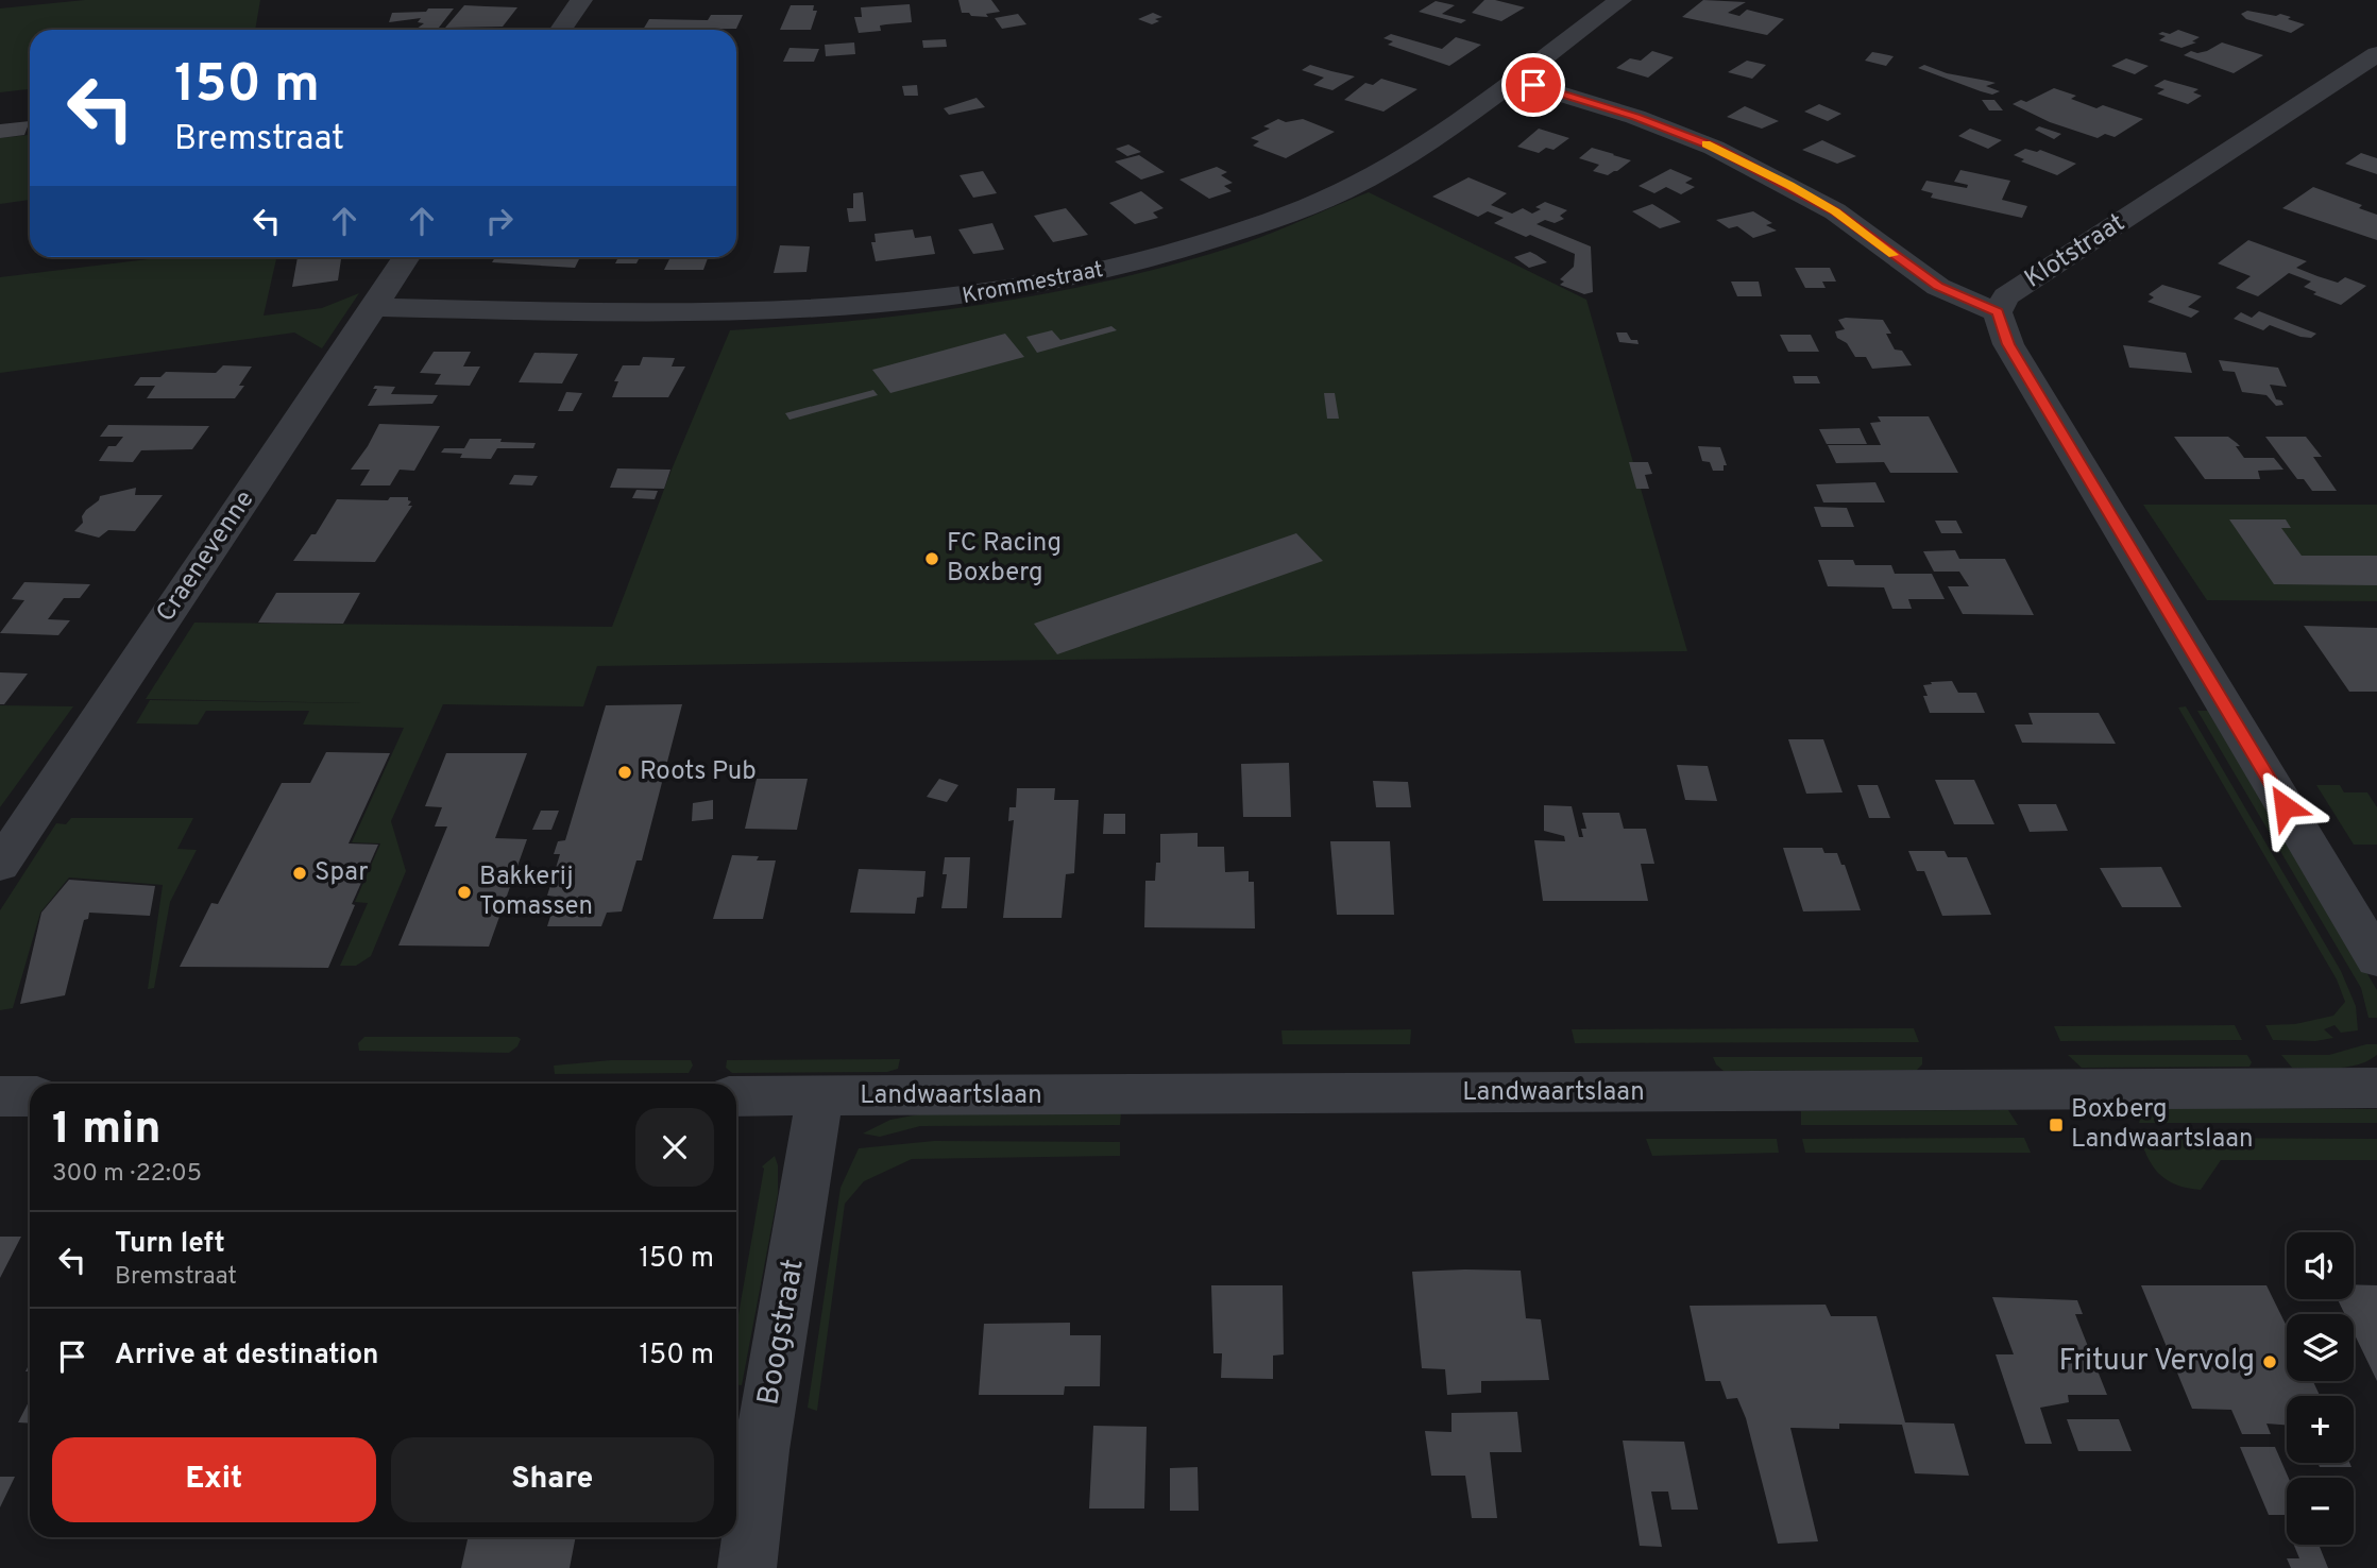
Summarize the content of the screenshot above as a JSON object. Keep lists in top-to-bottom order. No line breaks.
{"streets":{"street":["Klotstraat","Krommestraat","Craenevenne","Landwaartslaan","Boogstraat"]},"crossings":[["Krommestraat","Craenevenne"],["Landwaartslaan","Boogstraat"]],"places":{"other":["FC Racing Boxberg","Roots Pub","Spar","Bakkerij Tomassen","Frituur Vervolg"],"transit":["Boxberg Landwaartslaan"]},"page":{"turn":["150 m","Bremstraat"],"heading":["1 min","300 m · 22:05"],"list":[{"name":"Turn left","note":"Bremstraat","value":"150 m"},{"name":"Arrive at destination","value":"150 m"}],"map_buttons":["+","−"],"buttons":["Exit","Share"]}}
